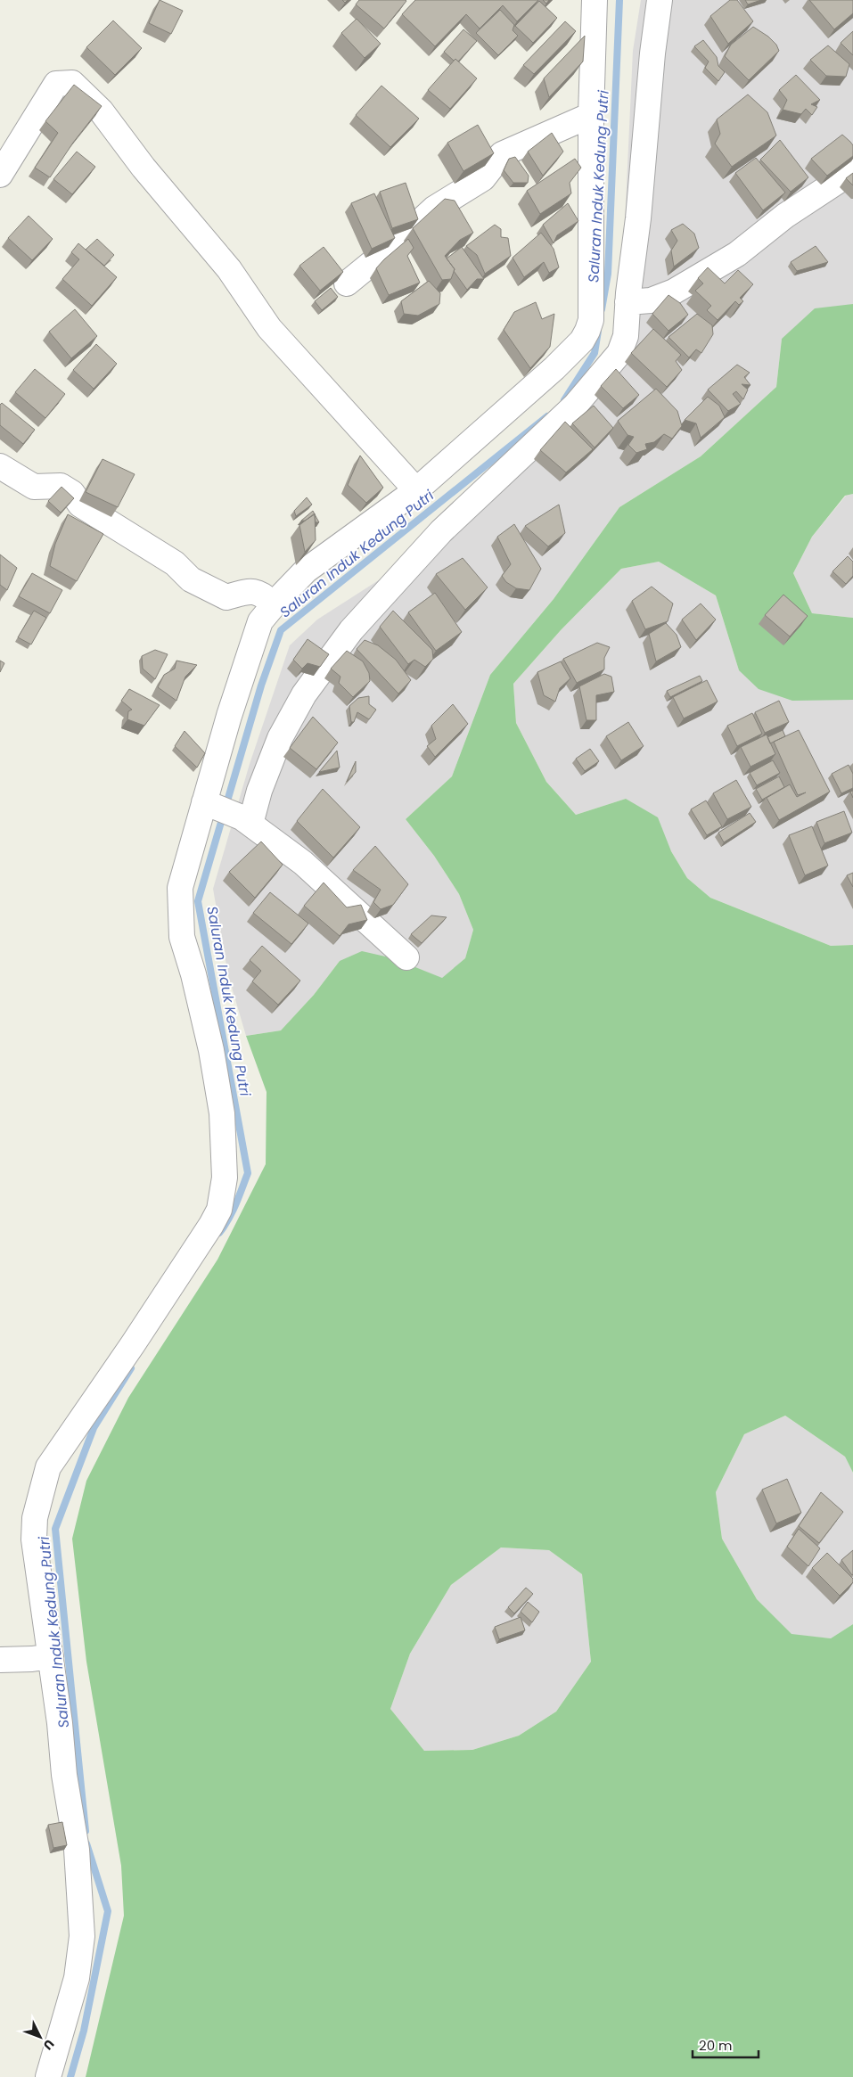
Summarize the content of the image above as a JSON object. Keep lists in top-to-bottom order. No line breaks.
{"water":["Saluran Induk Kedung Putri"],"scale_bar":"20 m","north":"bottom right"}
